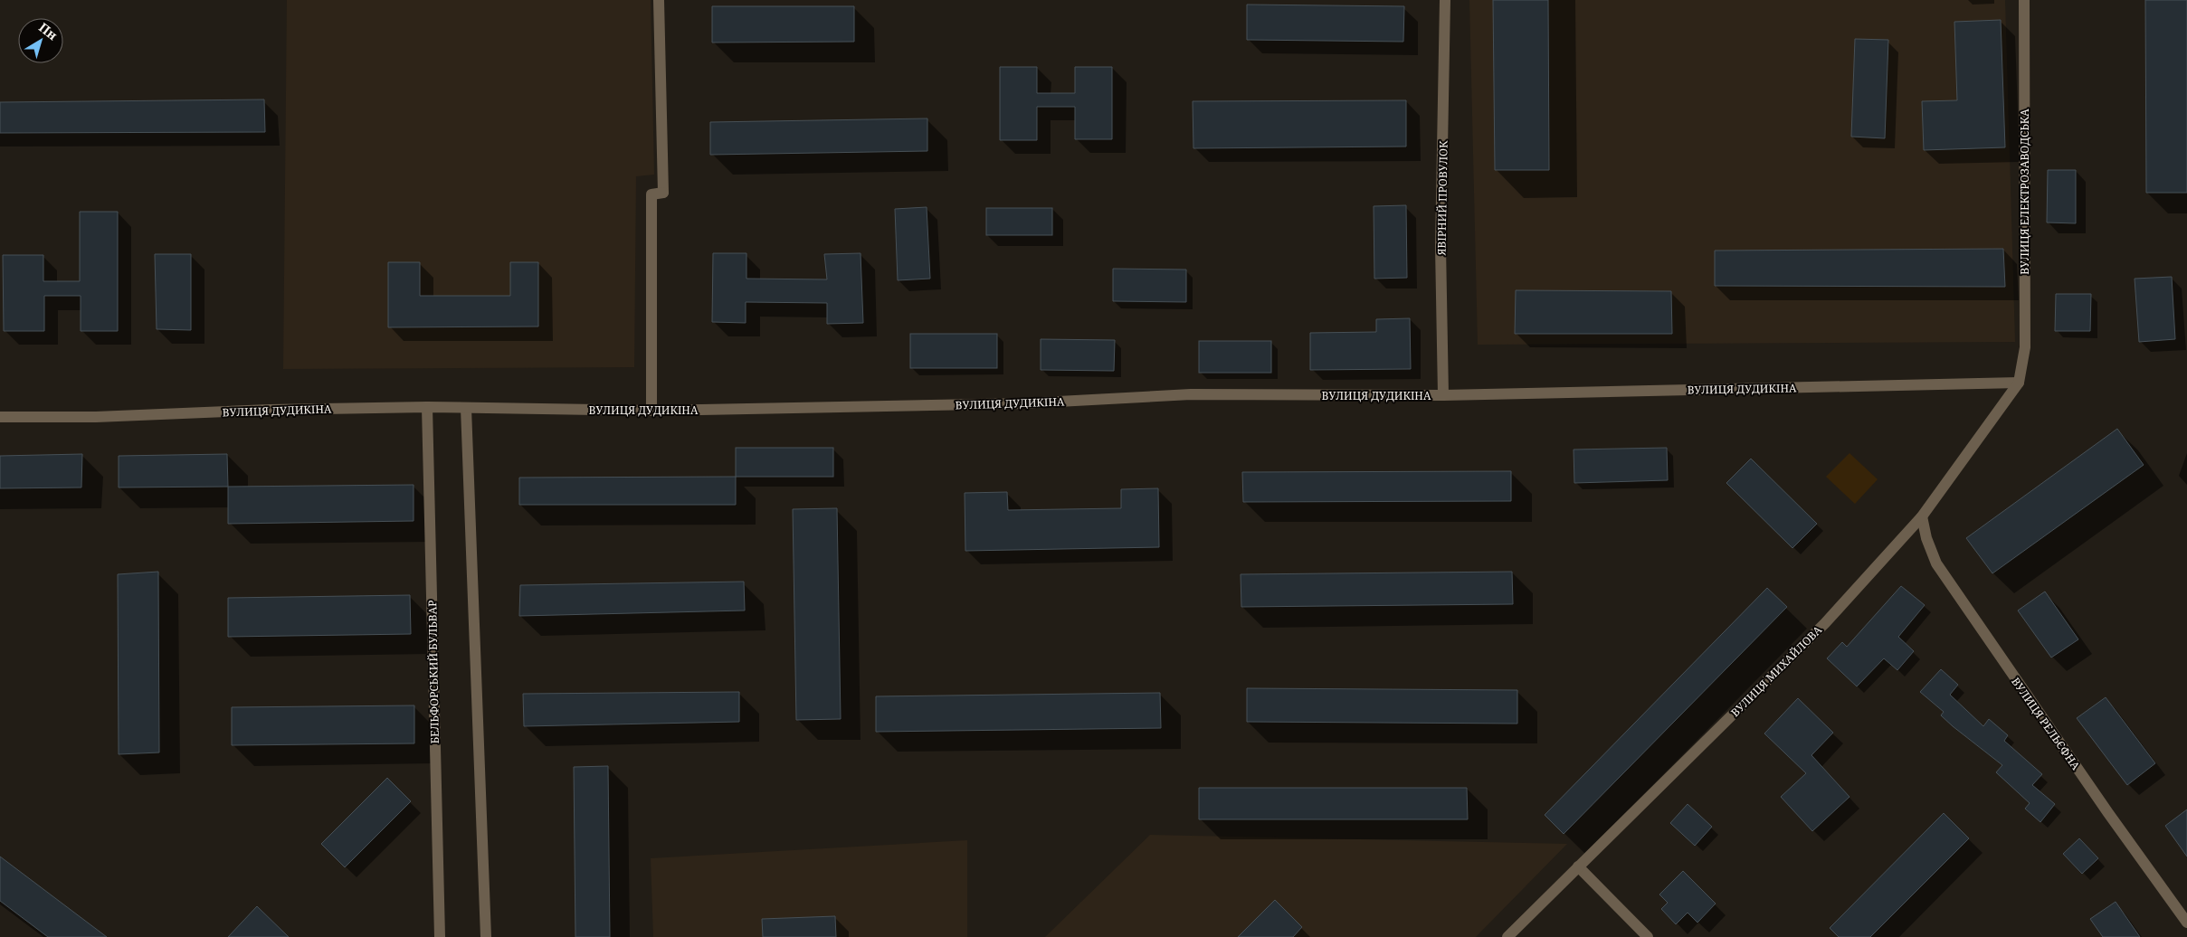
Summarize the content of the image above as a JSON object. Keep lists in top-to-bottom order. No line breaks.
{"streets":{"street":["ВУЛИЦЯ ЕЛЕКТРОЗАВОДСЬКА","ЯВІРНИЙ ПРОВУЛОК","ВУЛИЦЯ ДУДИКІНА","ВУЛИЦЯ МИХАЙЛОВА","БЕЛЬФОРСЬКИЙ БУЛЬВАР","ВУЛИЦЯ РЕЛЬЄФНА"]},"crossings":[["ВУЛИЦЯ ЕЛЕКТРОЗАВОДСЬКА","ВУЛИЦЯ ДУДИКІНА"],["ВУЛИЦЯ ЕЛЕКТРОЗАВОДСЬКА","ВУЛИЦЯ МИХАЙЛОВА"],["ЯВІРНИЙ ПРОВУЛОК","ВУЛИЦЯ ДУДИКІНА"],["ВУЛИЦЯ ДУДИКІНА","ВУЛИЦЯ МИХАЙЛОВА"],["ВУЛИЦЯ ДУДИКІНА","БЕЛЬФОРСЬКИЙ БУЛЬВАР"],["ВУЛИЦЯ МИХАЙЛОВА","ВУЛИЦЯ РЕЛЬЄФНА"]],"north":"top right"}
